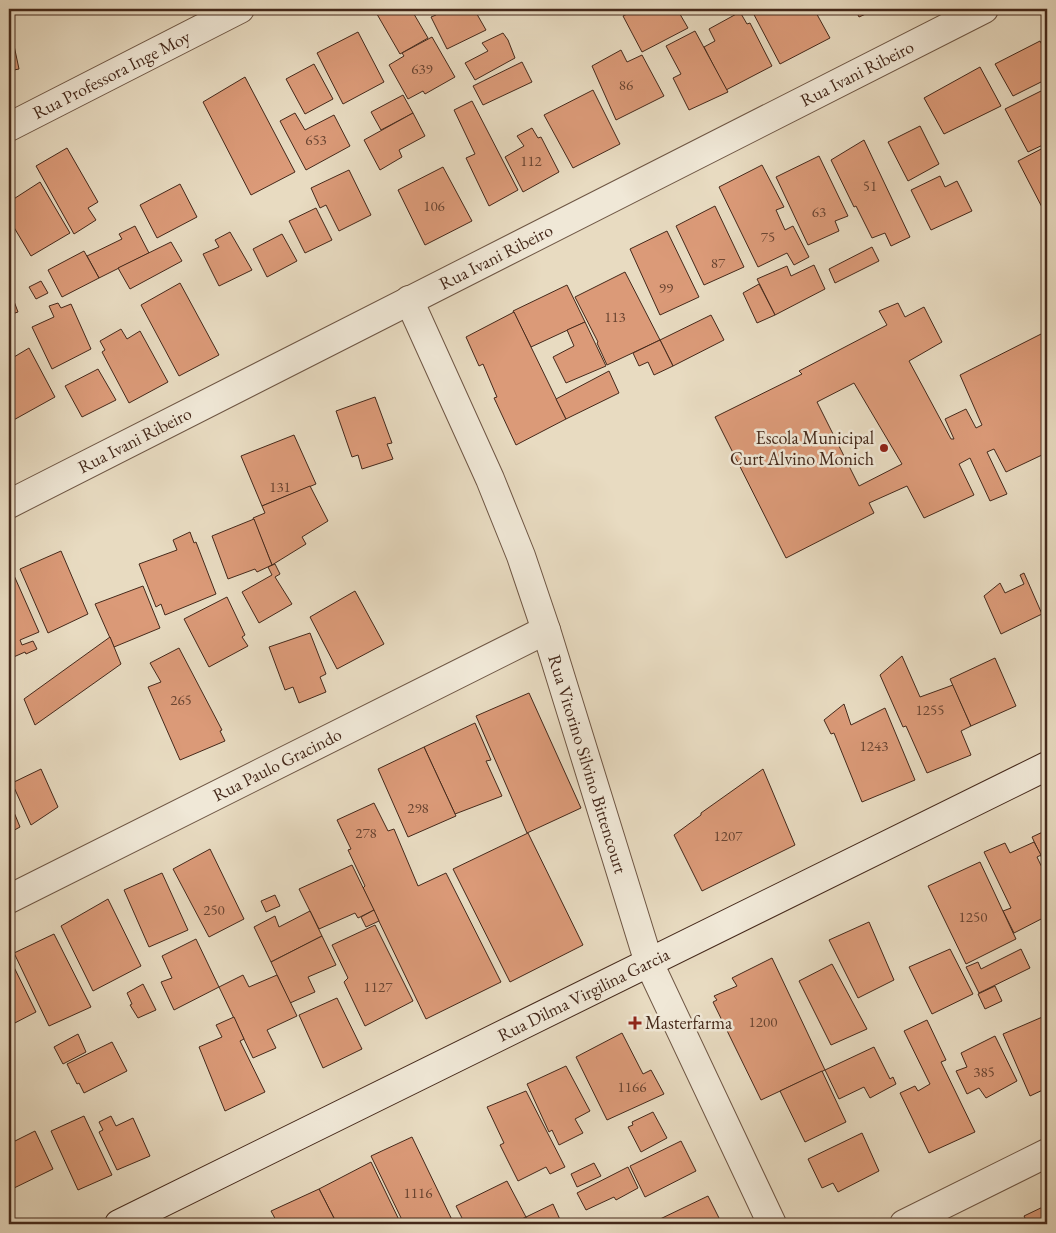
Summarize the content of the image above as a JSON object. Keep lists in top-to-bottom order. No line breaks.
{"streets":{"street":["Rua Ivani Ribeiro","Rua Professora Inge Moy","Rua Vitorino Silvino Bittencourt","Rua Paulo Gracindo","Rua Dilma Virgilina Garcia"]},"crossings":[["Rua Ivani Ribeiro","Rua Vitorino Silvino Bittencourt"],["Rua Vitorino Silvino Bittencourt","Rua Paulo Gracindo"],["Rua Vitorino Silvino Bittencourt","Rua Dilma Virgilina Garcia"]],"places":{"other":["Escola Municipal Curt Alvino Monich"],"health":["Masterfarma"]},"house_numbers":["639","86","653","112","51","106","63","75","87","99","113","131","265","1255","1243","298","278","1207","250","1250","1127","1200","385","1166","1116"]}
